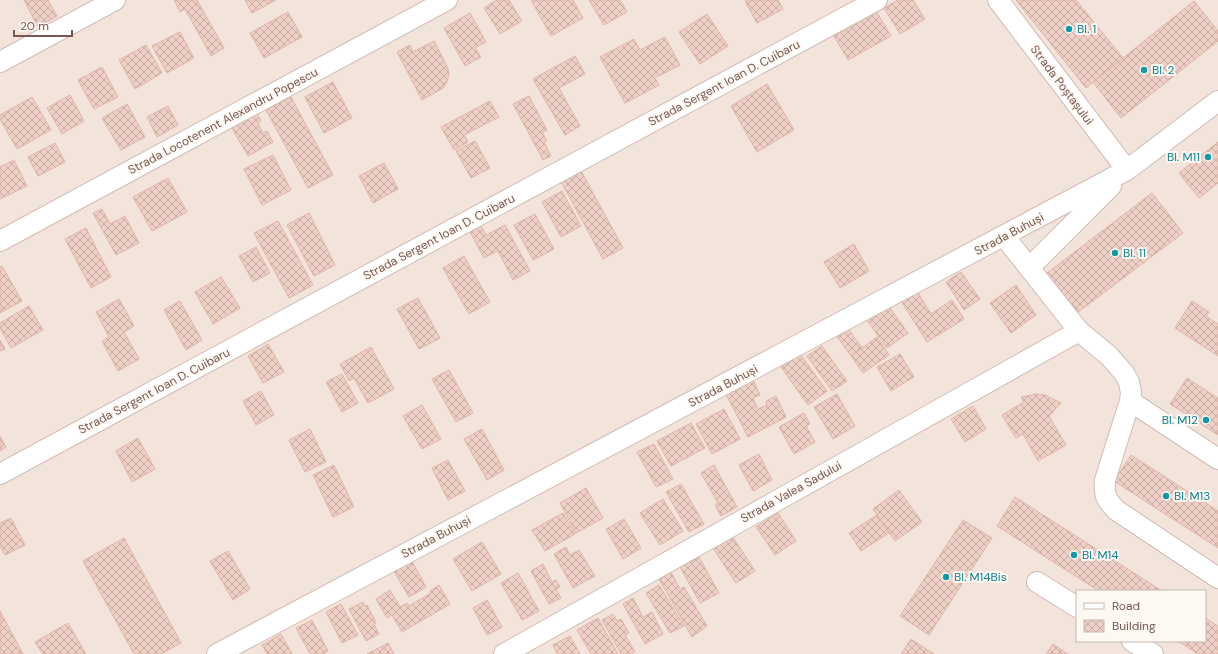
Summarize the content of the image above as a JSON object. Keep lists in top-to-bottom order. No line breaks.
{"streets":{"street":["Strada Sergent Ioan D. Cuibaru","Strada Poștașului","Strada Locotenent Alexandru Popescu","Strada Buhuși","Strada Valea Sadului"]},"crossings":[["Strada Poștașului","Strada Buhuși"]],"places":["Bl. 1","Bl. 2","Bl. M11","Bl. 11","Bl. M12","Bl. M13","Bl. M14","Bl. M14Bis"],"legend":["Road","Building"],"scale_bar":"20 m"}
